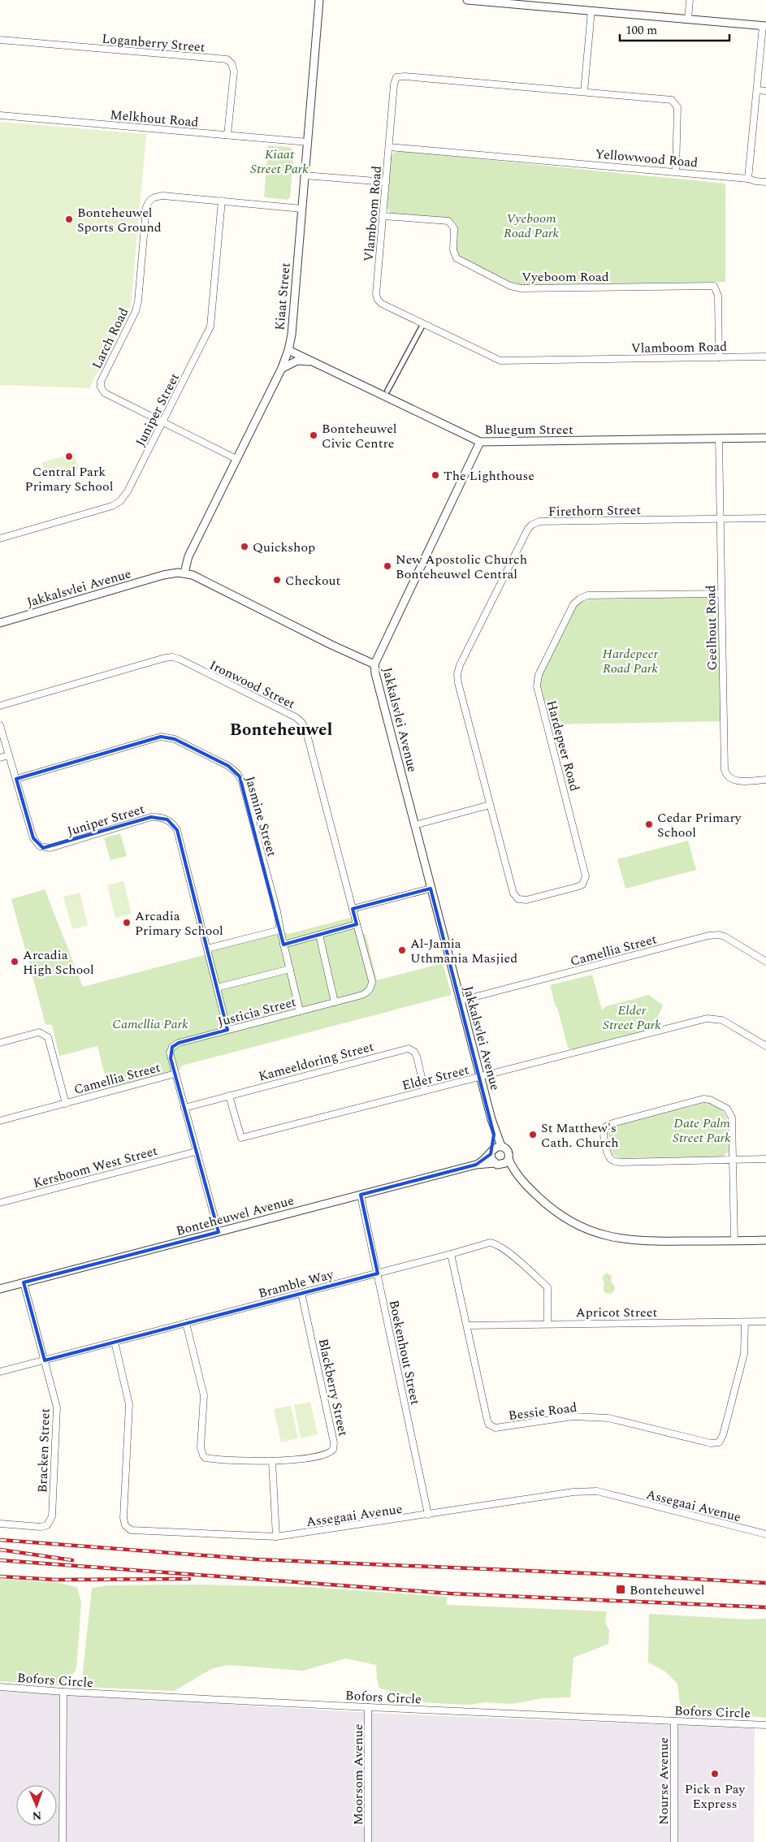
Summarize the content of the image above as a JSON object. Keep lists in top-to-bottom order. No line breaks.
{"streets":{"street":["Loganberry Street","Melkhout Road","Yellowwood Road","Vlamboom Road","Vyeboom Road","Kiaat Street","Larch Road","Juniper Street","Bluegum Street","Firethorn Street","Jakkalsvlei Avenue","Geelhout Road","Ironwood Street","Hardepeer Road","Jasmine Street","Camellia Street","Justicia Street","Kameeldoring Street","Elder Street","Kersboom West Street","Bonteheuwel Avenue","Bramble Way","Apricot Street","Boekenhout Street","Blackberry Street","Bessie Road","Bracken Street","Assegaai Avenue","Bofors Circle","Moorsom Avenue","Nourse Avenue"]},"crossings":[["Loganberry Street","Melkhout Road"],["Melkhout Road","Kiaat Street"],["Yellowwood Road","Vlamboom Road"],["Vlamboom Road","Vyeboom Road"],["Kiaat Street","Larch Road"],["Kiaat Street","Bluegum Street"],["Kiaat Street","Jakkalsvlei Avenue"],["Larch Road","Juniper Street"],["Juniper Street","Jasmine Street"],["Bluegum Street","Geelhout Road"],["Firethorn Street","Geelhout Road"],["Firethorn Street","Hardepeer Road"],["Jakkalsvlei Avenue","Camellia Street"],["Jakkalsvlei Avenue","Elder Street"],["Jakkalsvlei Avenue","Bonteheuwel Avenue"],["Geelhout Road","Hardepeer Road"],["Ironwood Street","Justicia Street"],["Jasmine Street","Justicia Street"],["Camellia Street","Justicia Street"],["Camellia Street","Kameeldoring Street"],["Camellia Street","Kersboom West Street"],["Camellia Street","Bonteheuwel Avenue"],["Kameeldoring Street","Elder Street"],["Bonteheuwel Avenue","Boekenhout Street"],["Bonteheuwel Avenue","Bracken Street"],["Bramble Way","Apricot Street"],["Bramble Way","Boekenhout Street"],["Bramble Way","Blackberry Street"],["Bramble Way","Bessie Road"],["Bramble Way","Bracken Street"],["Bramble Way","Assegaai Avenue"],["Apricot Street","Bessie Road"],["Boekenhout Street","Assegaai Avenue"],["Bofors Circle","Moorsom Avenue"],["Bofors Circle","Nourse Avenue"]],"districts":["Bonteheuwel"],"parks":["Kiaat Street Park","Vyeboom Road Park","Hardepeer Road Park","Elder Street Park","Camellia Park","Date Palm Street Park"],"places":{"other":["Bonteheuwel Sports Ground","Bonteheuwel Civic Centre","Central Park Primary School","The Lighthouse","Quickshop","New Apostolic Church Bonteheuwel Central","Checkout","Cedar Primary School","Arcadia Primary School","Al-Jamia Uthmania Masjied","Arcadia High School","St Matthew's Cath. Church","Pick n Pay Express"],"transit":["Bonteheuwel"]},"scale_bar":"100 m","north":"bottom"}
